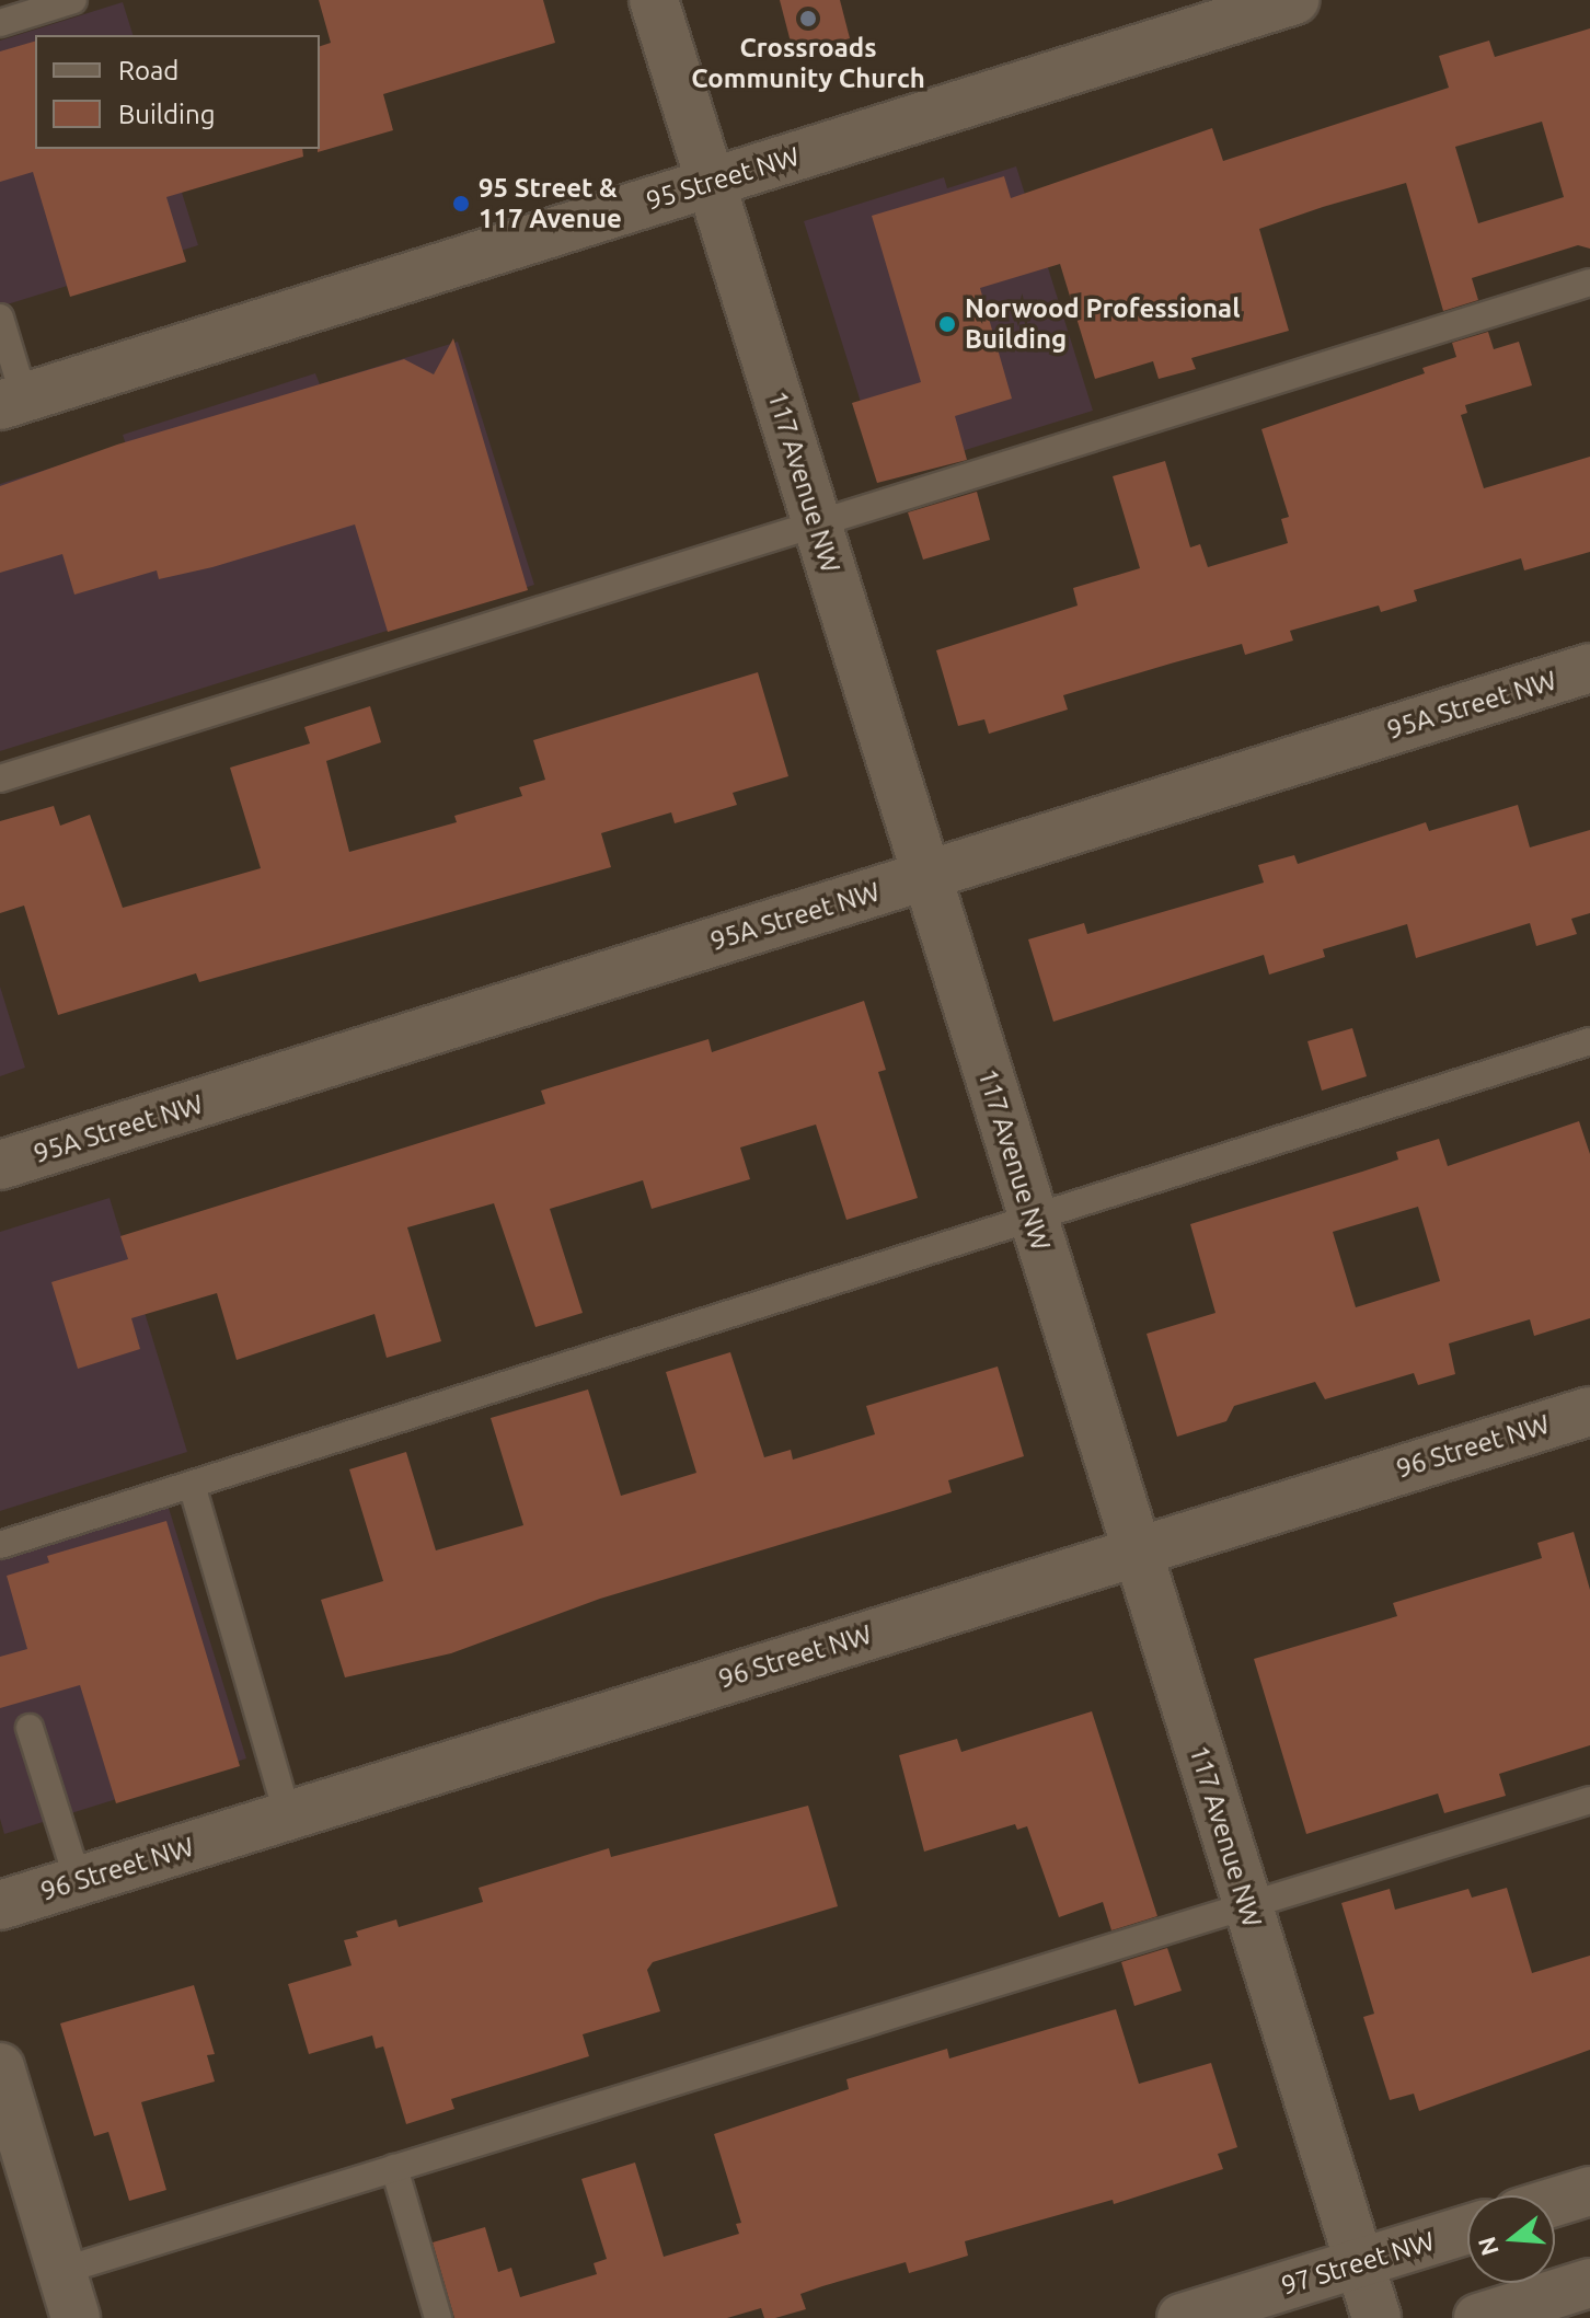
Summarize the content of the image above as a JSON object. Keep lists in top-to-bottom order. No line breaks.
{"streets":{"street":["95 Street NW","117 Avenue NW","95A Street NW","96 Street NW","97 Street NW"]},"crossings":[["95 Street NW","117 Avenue NW"],["117 Avenue NW","95A Street NW"],["117 Avenue NW","96 Street NW"],["117 Avenue NW","97 Street NW"]],"places":["Crossroads Community Church","95 Street & 117 Avenue","Norwood Professional Building"],"legend":["Road","Building"],"north":"left"}
